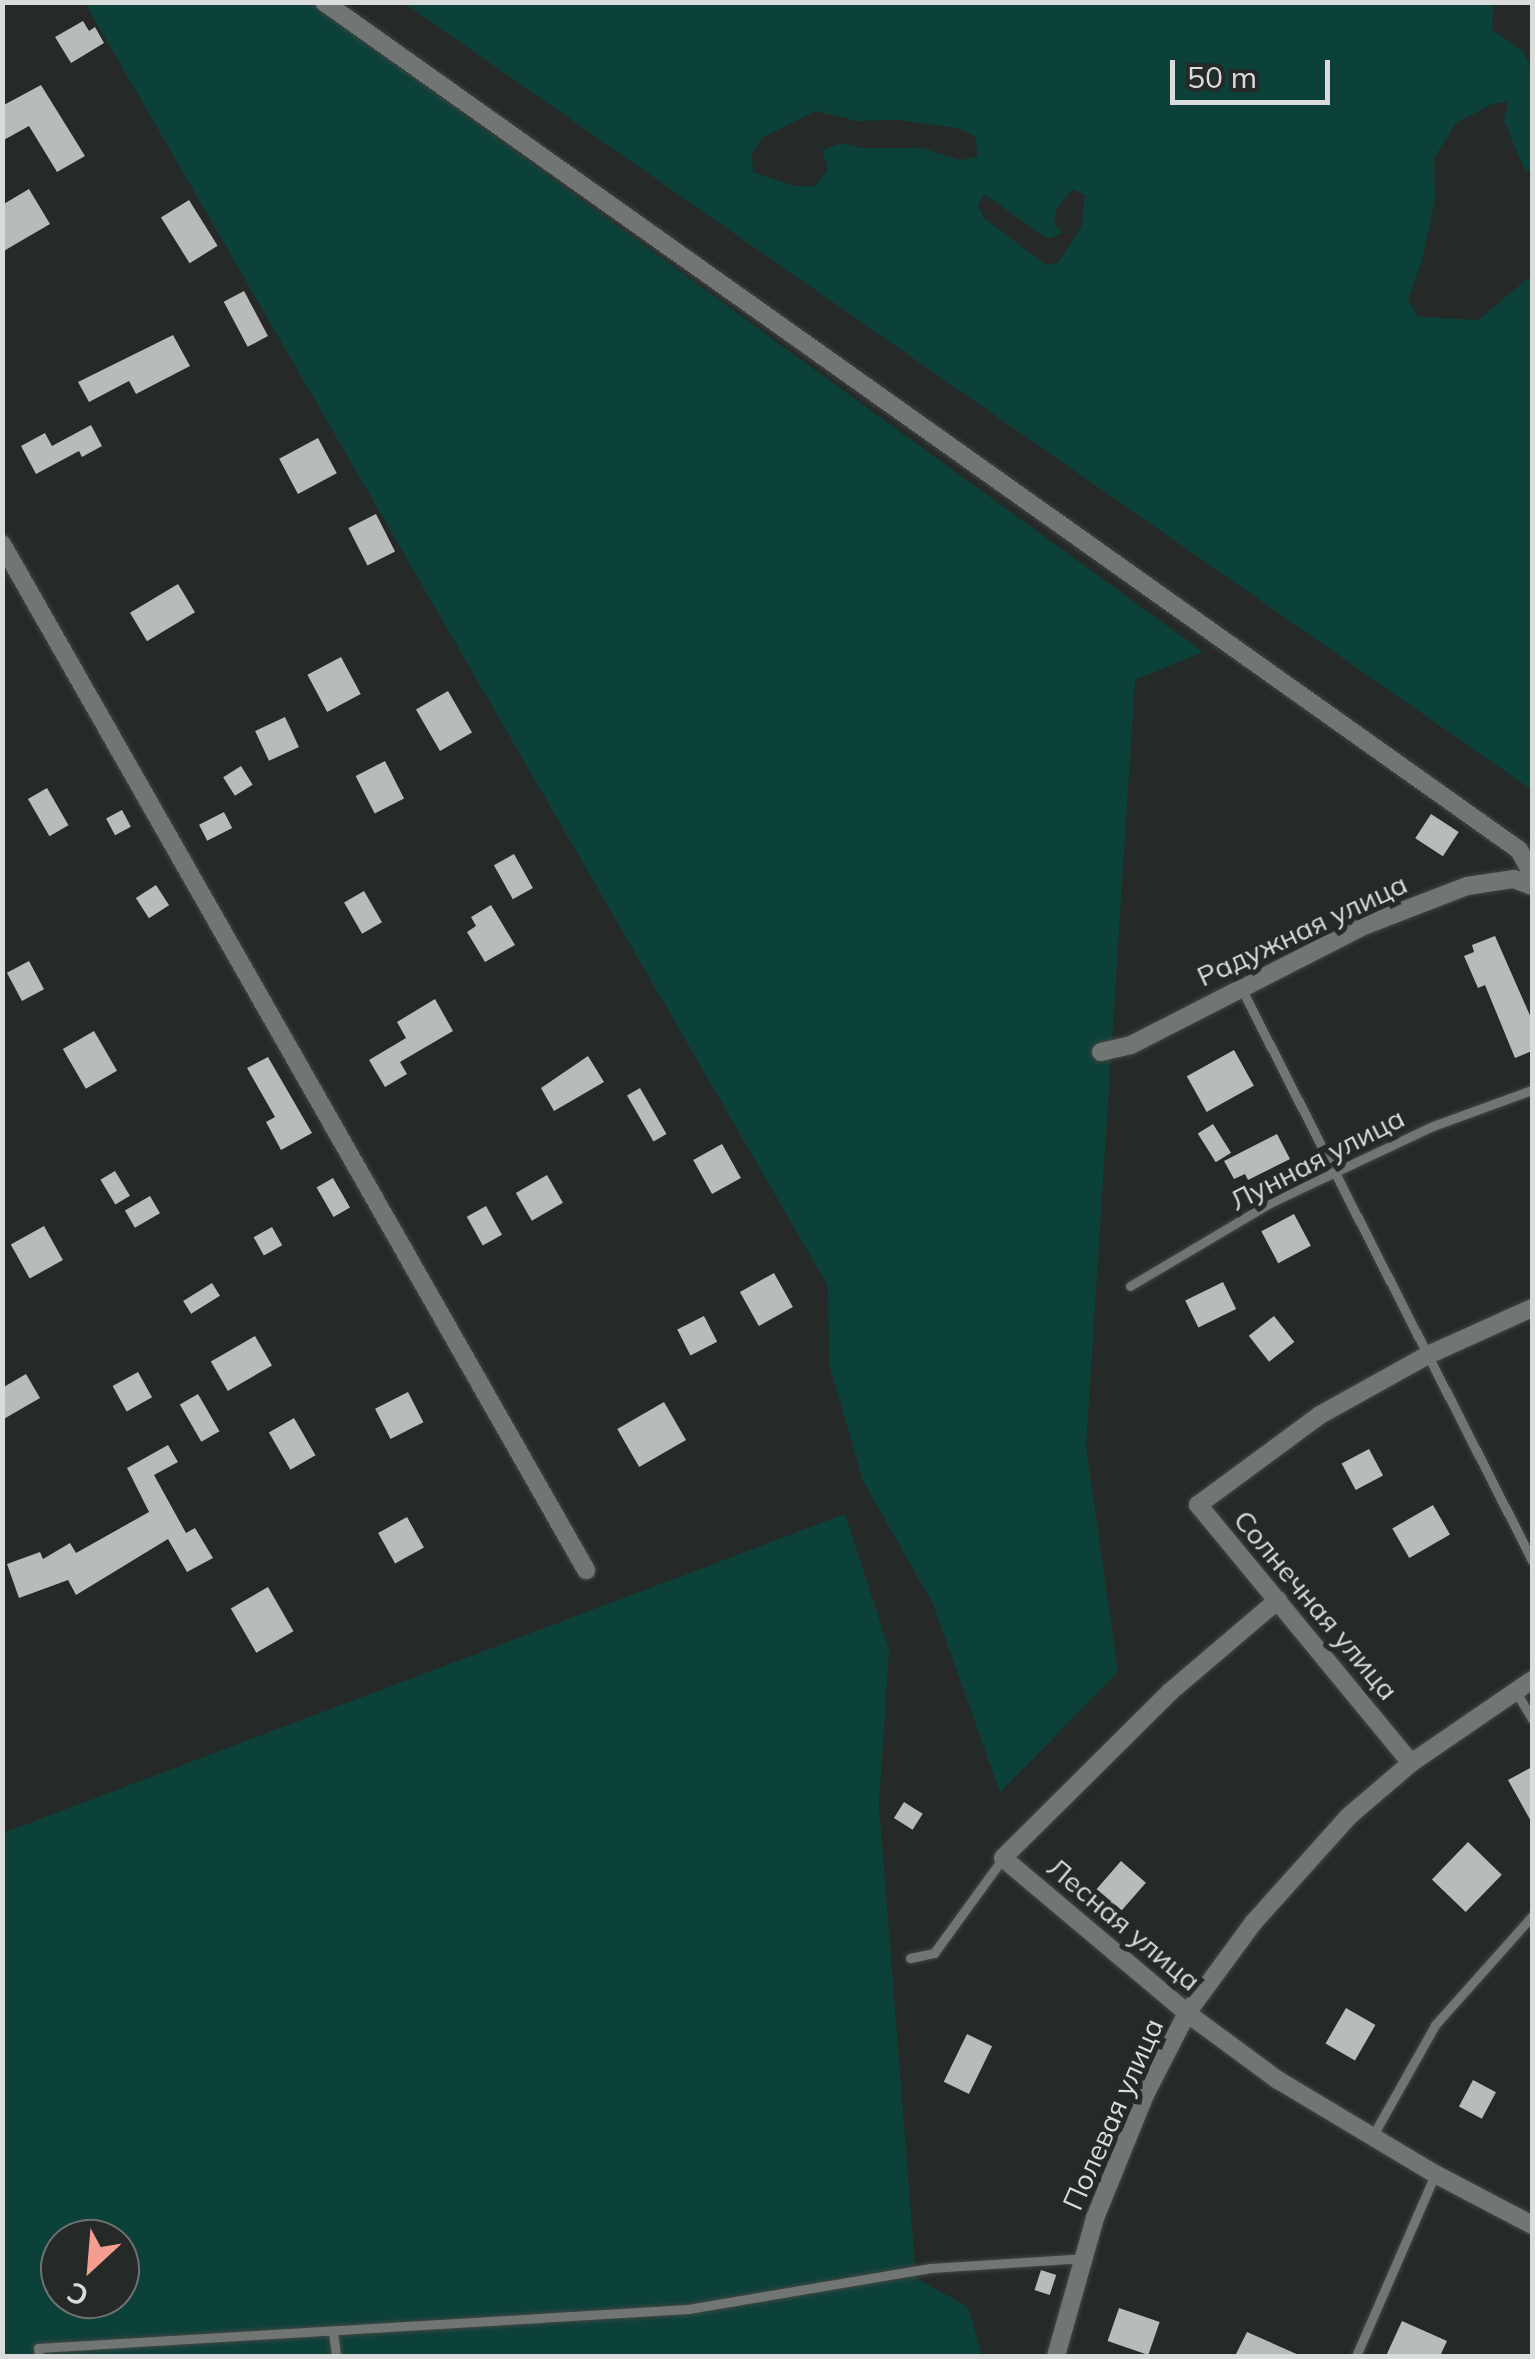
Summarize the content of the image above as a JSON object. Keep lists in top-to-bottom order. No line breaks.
{"streets":{"street":["Радужная улица","Солнечная улица","Лесная улица","Полевая улица"],"lane":["Лунная улица"]},"crossings":[["Солнечная улица","Лесная улица"],["Солнечная улица","Полевая улица"],["Лесная улица","Полевая улица"]],"scale_bar":"50 m","north":"bottom left"}
